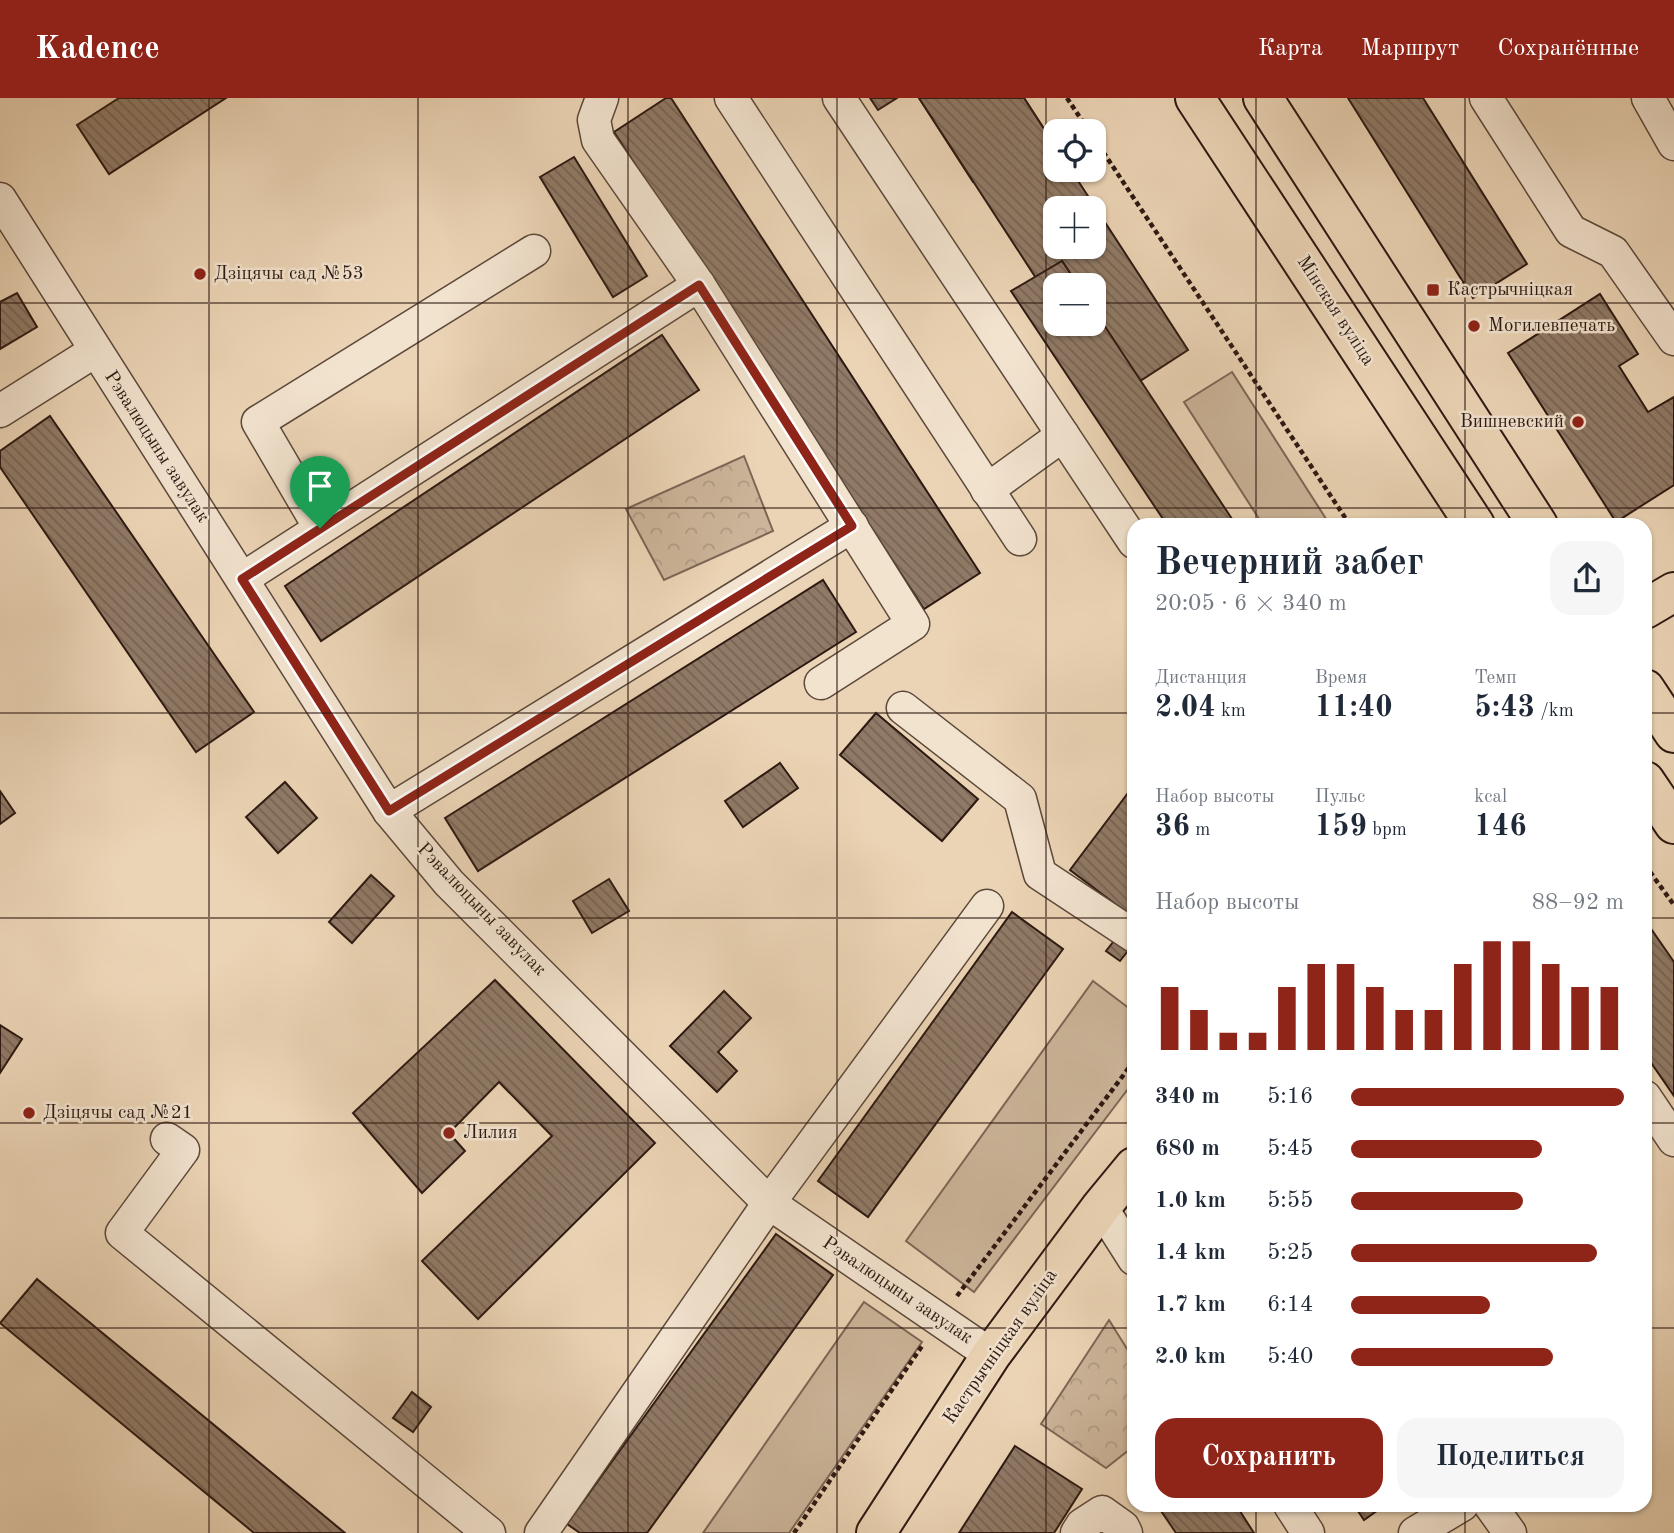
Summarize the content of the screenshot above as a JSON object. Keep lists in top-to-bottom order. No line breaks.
{"streets":{"main road":["Мінская вуліца","Кастрычніцкая вуліца"],"street":["Рэвалюцыны завулак"]},"crossings":[["Рэвалюцыны завулак","Кастрычніцкая вуліца"]],"places":{"other":["Дзіцячы сад №53","Могилевпечать","Вишневский","Дзіцячы сад №21","Лилия"],"transit":["Кастрычніцкая"]},"page":{"header":"Kadence","nav":["Карта","Маршрут","Сохранённые"],"map_buttons":["+","−"],"heading":["Вечерний забег","20:05 · 6 × 340 m"],"stats":[["Дистанция","2.04 km"],["Время","11:40"],["Темп","5:43 /km"],["Набор высоты","36 m"],["Пульс","159 bpm"],["kcal","146"]],"chart":["Набор высоты","88–92 m"],"list":[{"name":"340 m","note":"5:16"},{"name":"680 m","note":"5:45"},{"name":"1.0 km","note":"5:55"},{"name":"1.4 km","note":"5:25"},{"name":"1.7 km","note":"6:14"},{"name":"2.0 km","note":"5:40"}],"buttons":["Сохранить","Поделиться"]}}
